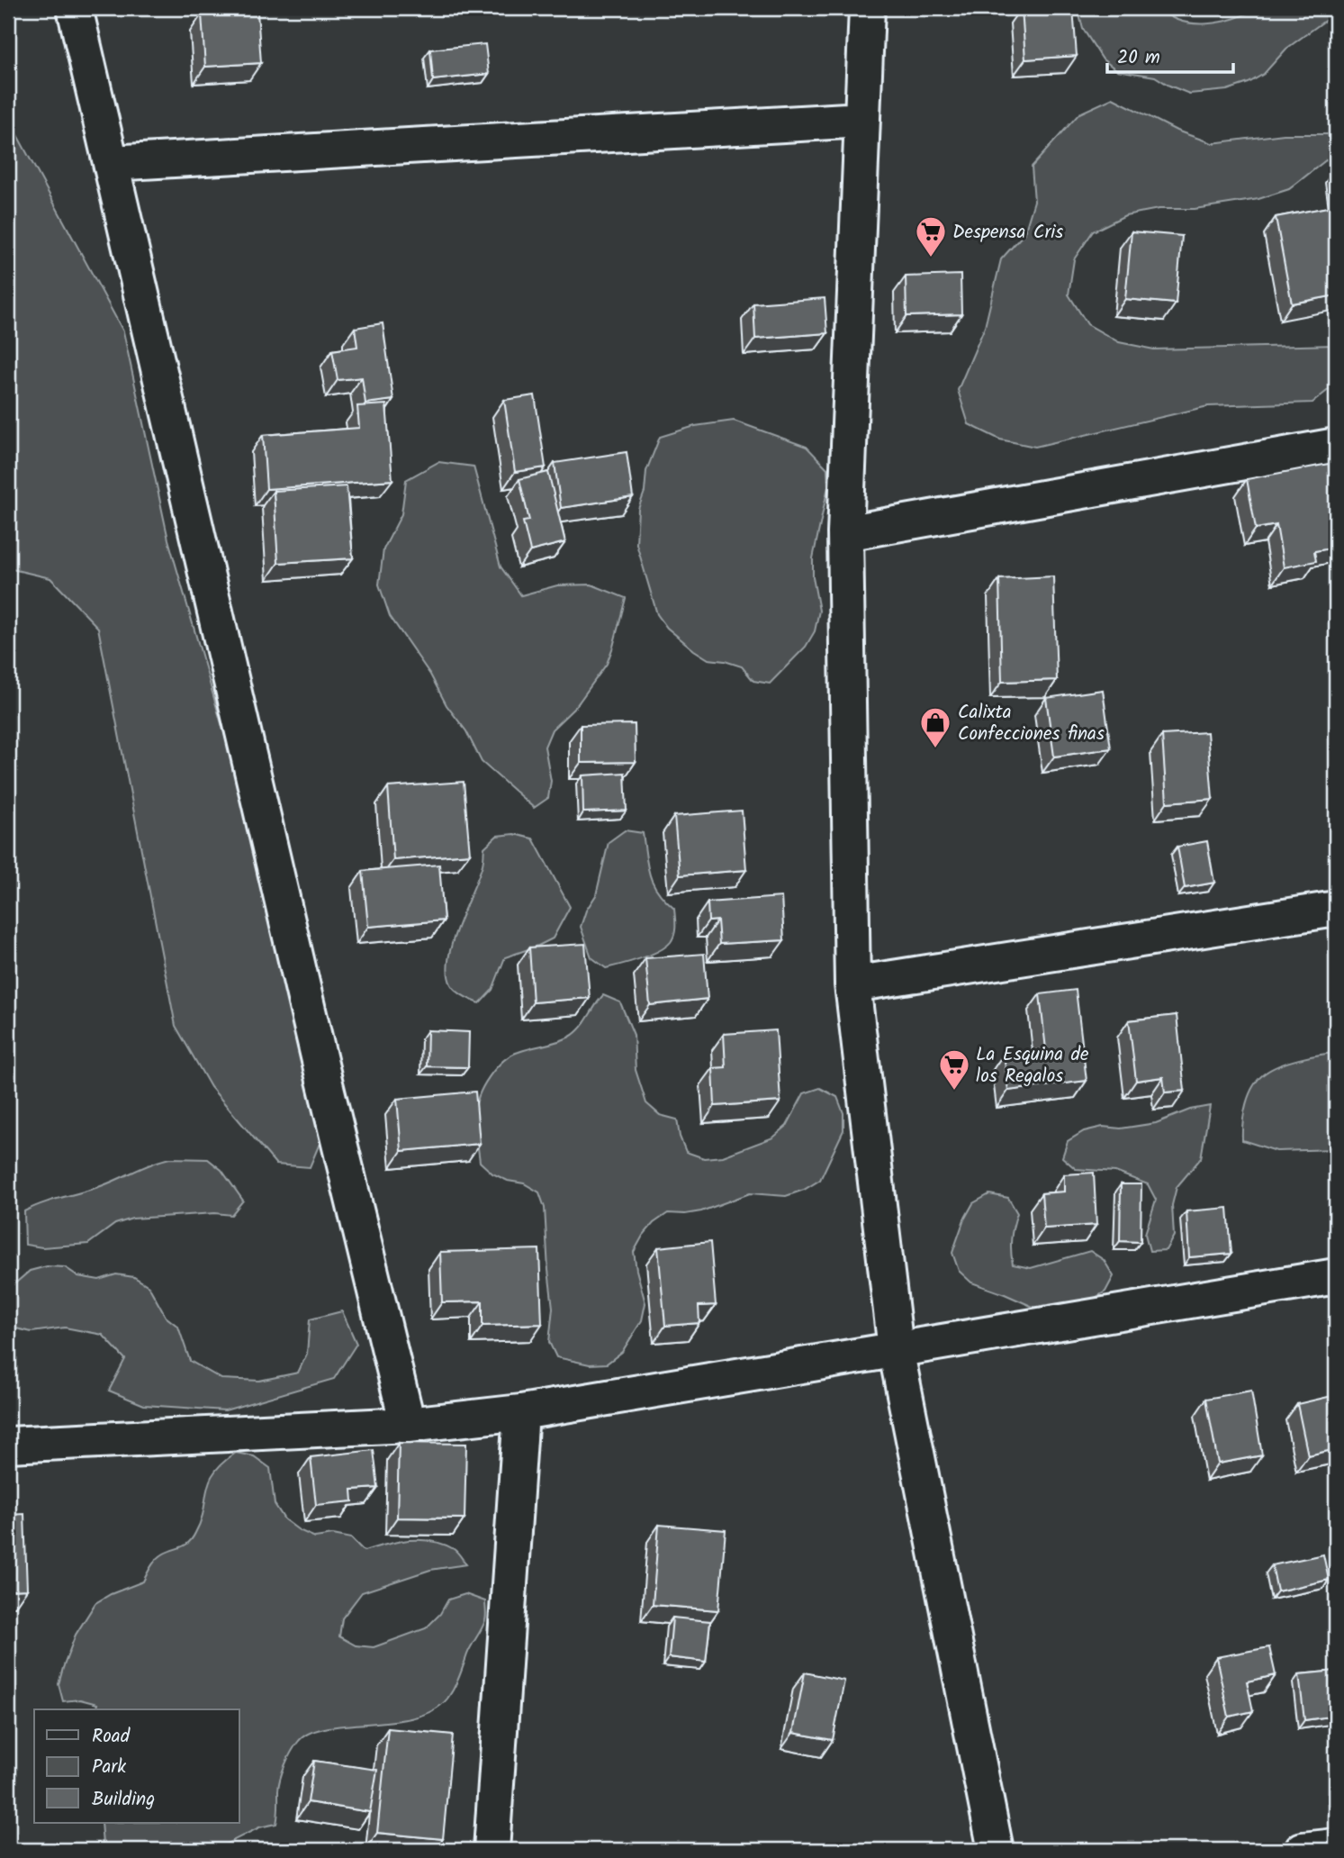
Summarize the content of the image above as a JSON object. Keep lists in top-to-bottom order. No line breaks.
{"places":{"supermarket":["Despensa Cris","La Esquina de los Regalos"],"shop":["Calixta Confecciones finas"]},"legend":["Road","Park","Building"],"scale_bar":"20 m"}
